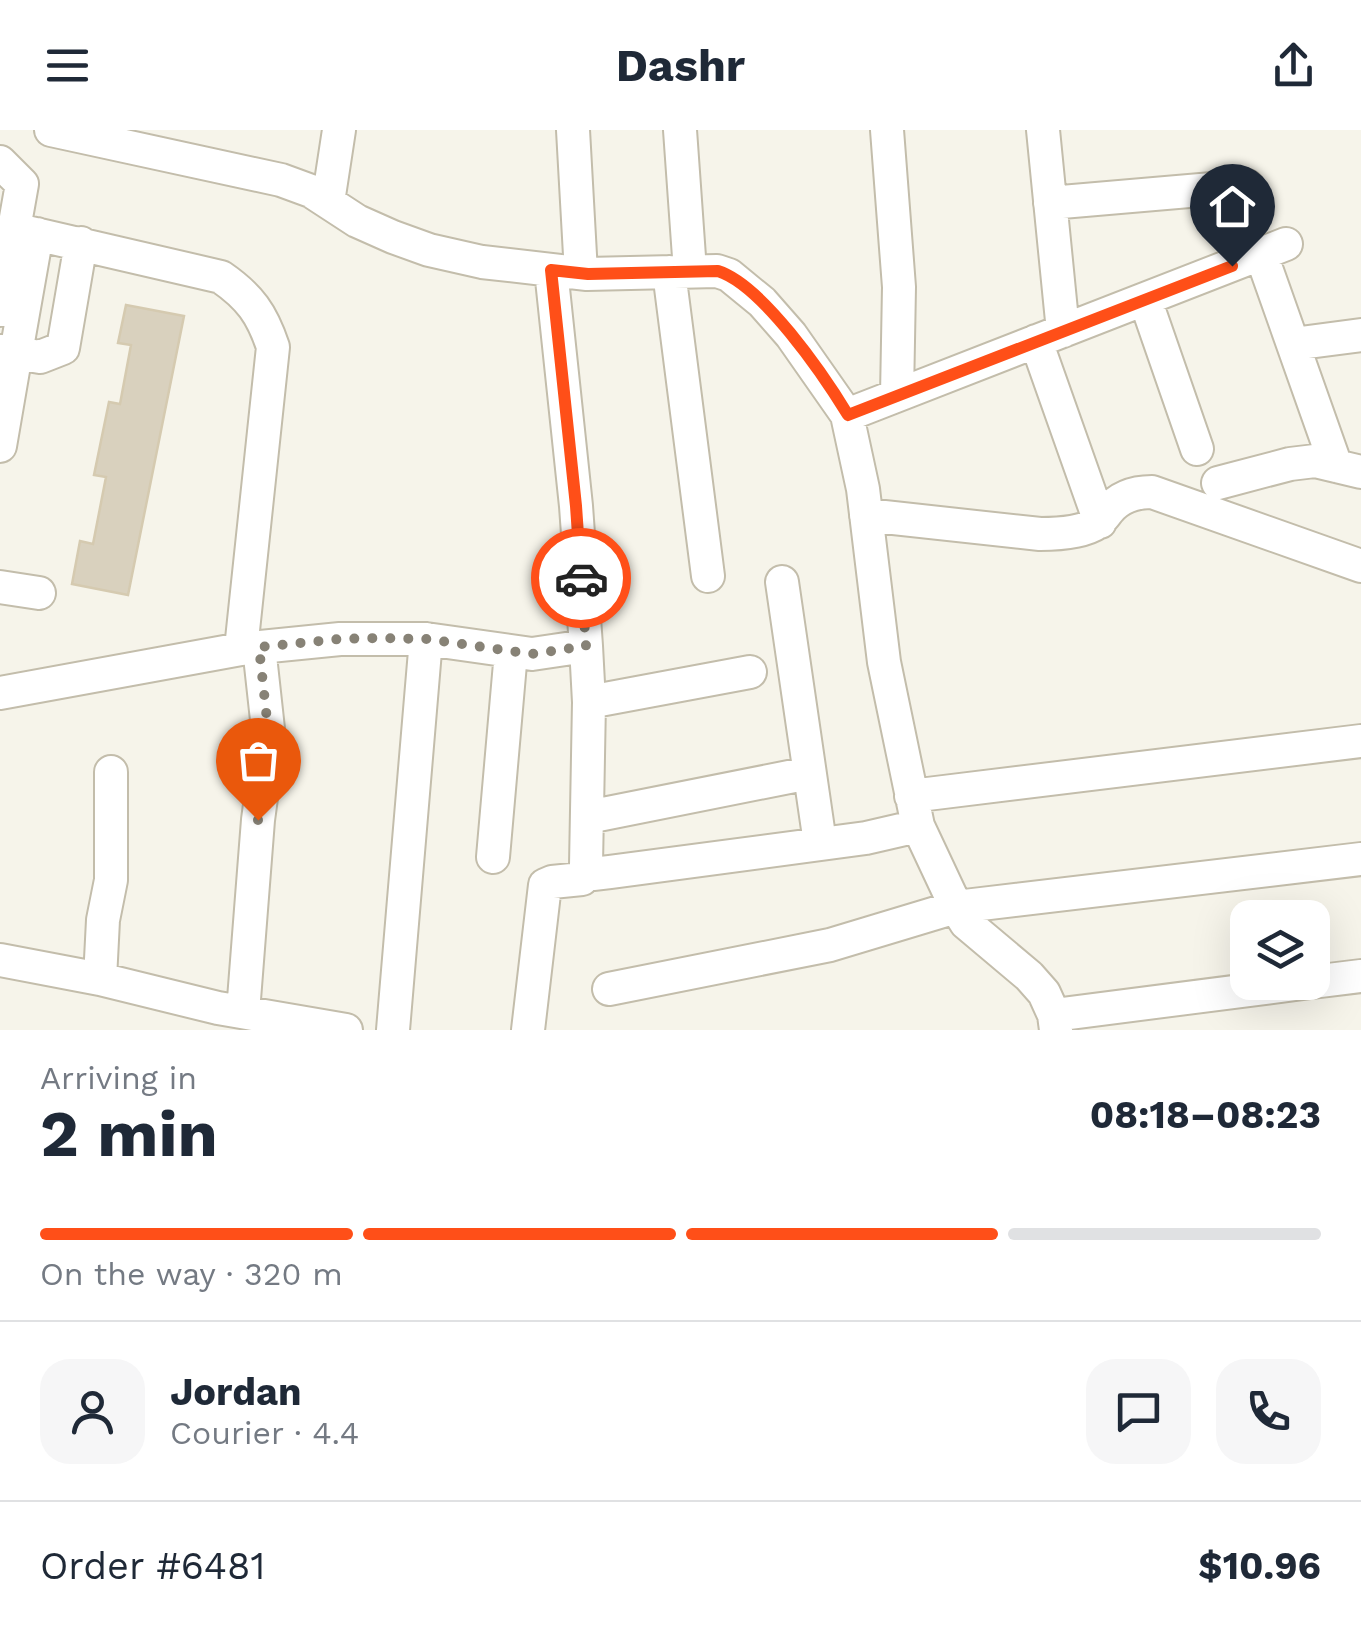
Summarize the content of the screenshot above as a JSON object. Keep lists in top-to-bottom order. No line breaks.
{"page":{"header":"Dashr","heading":["2 min","Arriving in","08:18–08:23"],"panel":["Jordan","Courier · 4.4","Order #6481","$10.96"],"bar":"On the way · 320 m"}}
